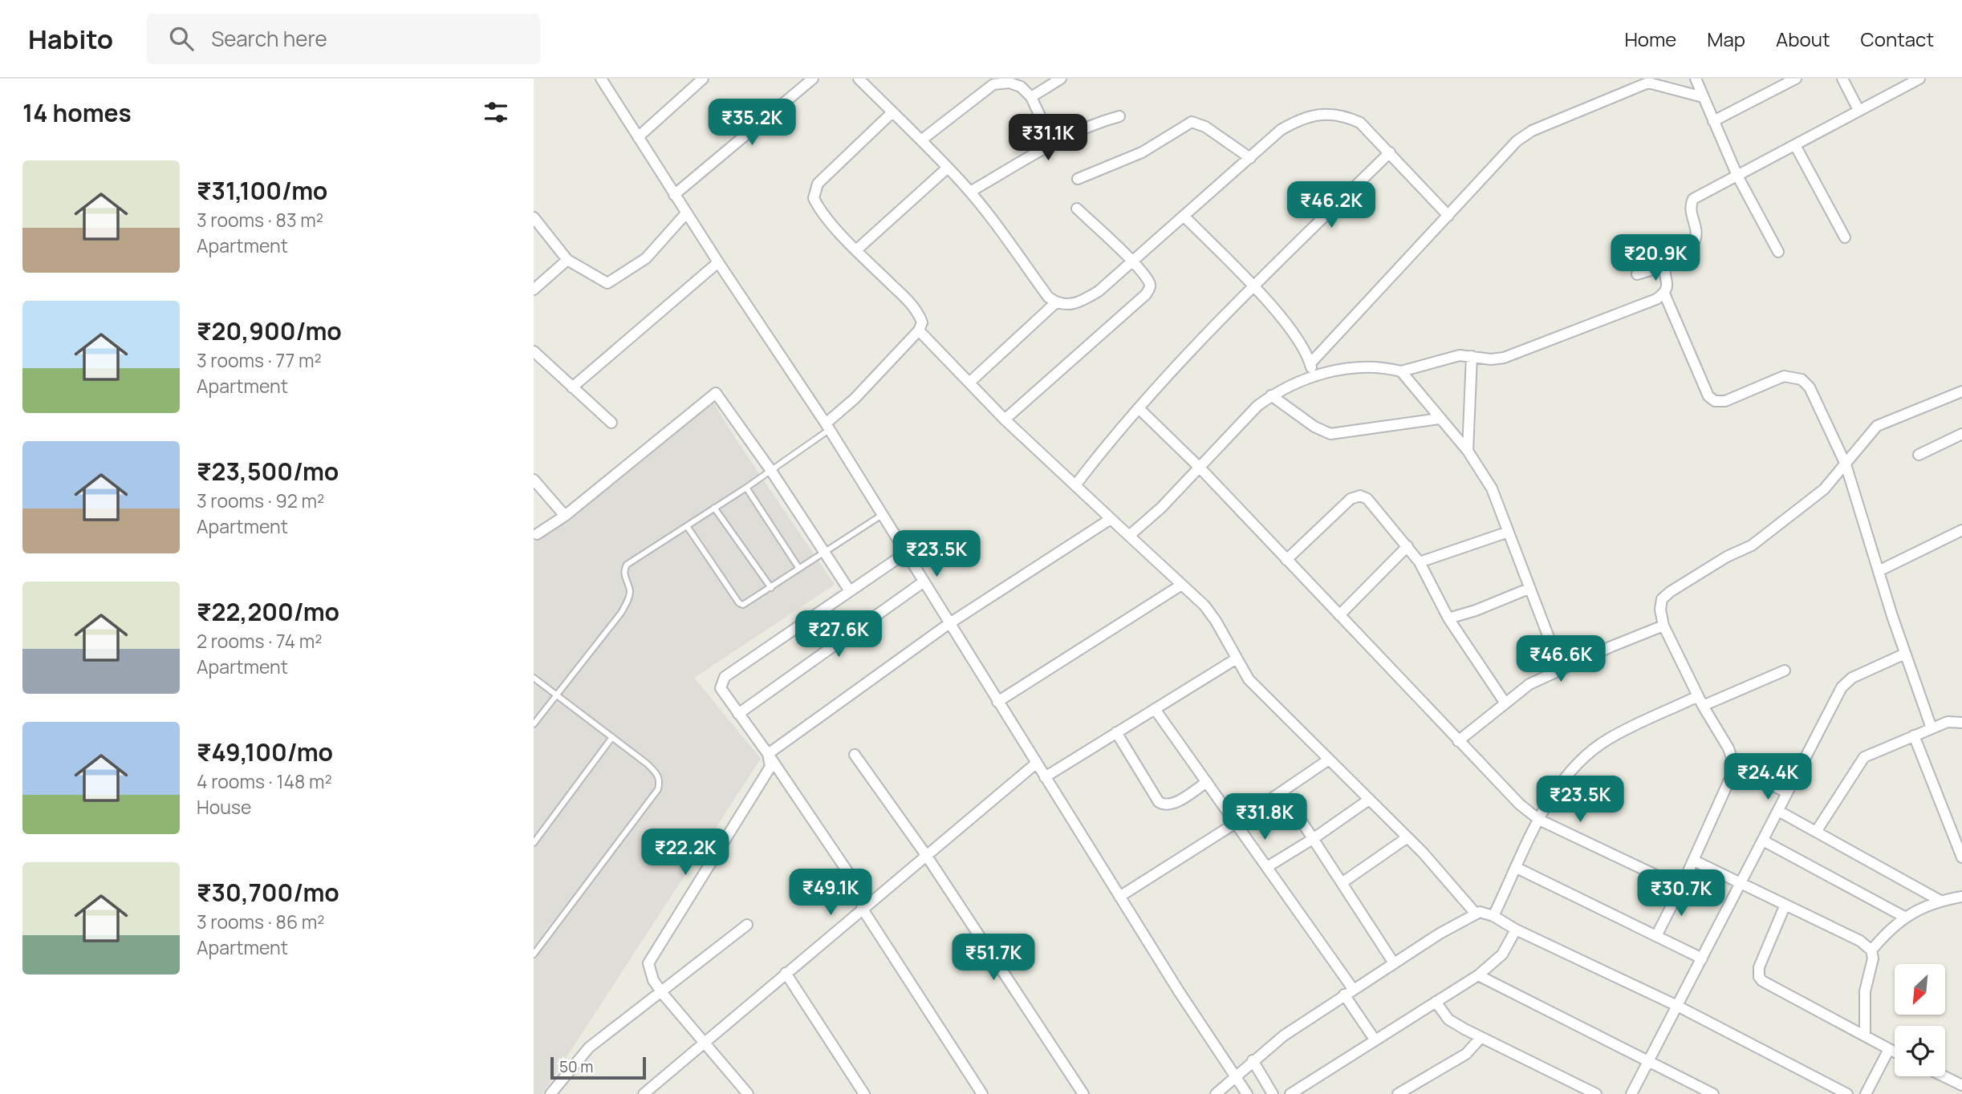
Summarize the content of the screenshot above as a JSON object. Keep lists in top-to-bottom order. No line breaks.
{"scale_bar":"50 m","north":"bottom left","page":{"header":"Habito","search":"Search here","nav":["Home","Map","About","Contact"],"heading":"14 homes","price":["₹35.2K","₹31.1K","₹46.2K","₹20.9K","₹23.5K","₹27.6K","₹46.6K","₹24.4K","₹23.5K","₹31.8K","₹22.2K","₹49.1K","₹30.7K","₹51.7K"],"list":[{"name":"₹31,100/mo","note":"3 rooms · 83 m² · Apartment"},{"name":"₹20,900/mo","note":"3 rooms · 77 m² · Apartment"},{"name":"₹23,500/mo","note":"3 rooms · 92 m² · Apartment"},{"name":"₹22,200/mo","note":"2 rooms · 74 m² · Apartment"},{"name":"₹49,100/mo","note":"4 rooms · 148 m² · House"},{"name":"₹30,700/mo","note":"3 rooms · 86 m² · Apartment"}],"scale":"50 m"}}
